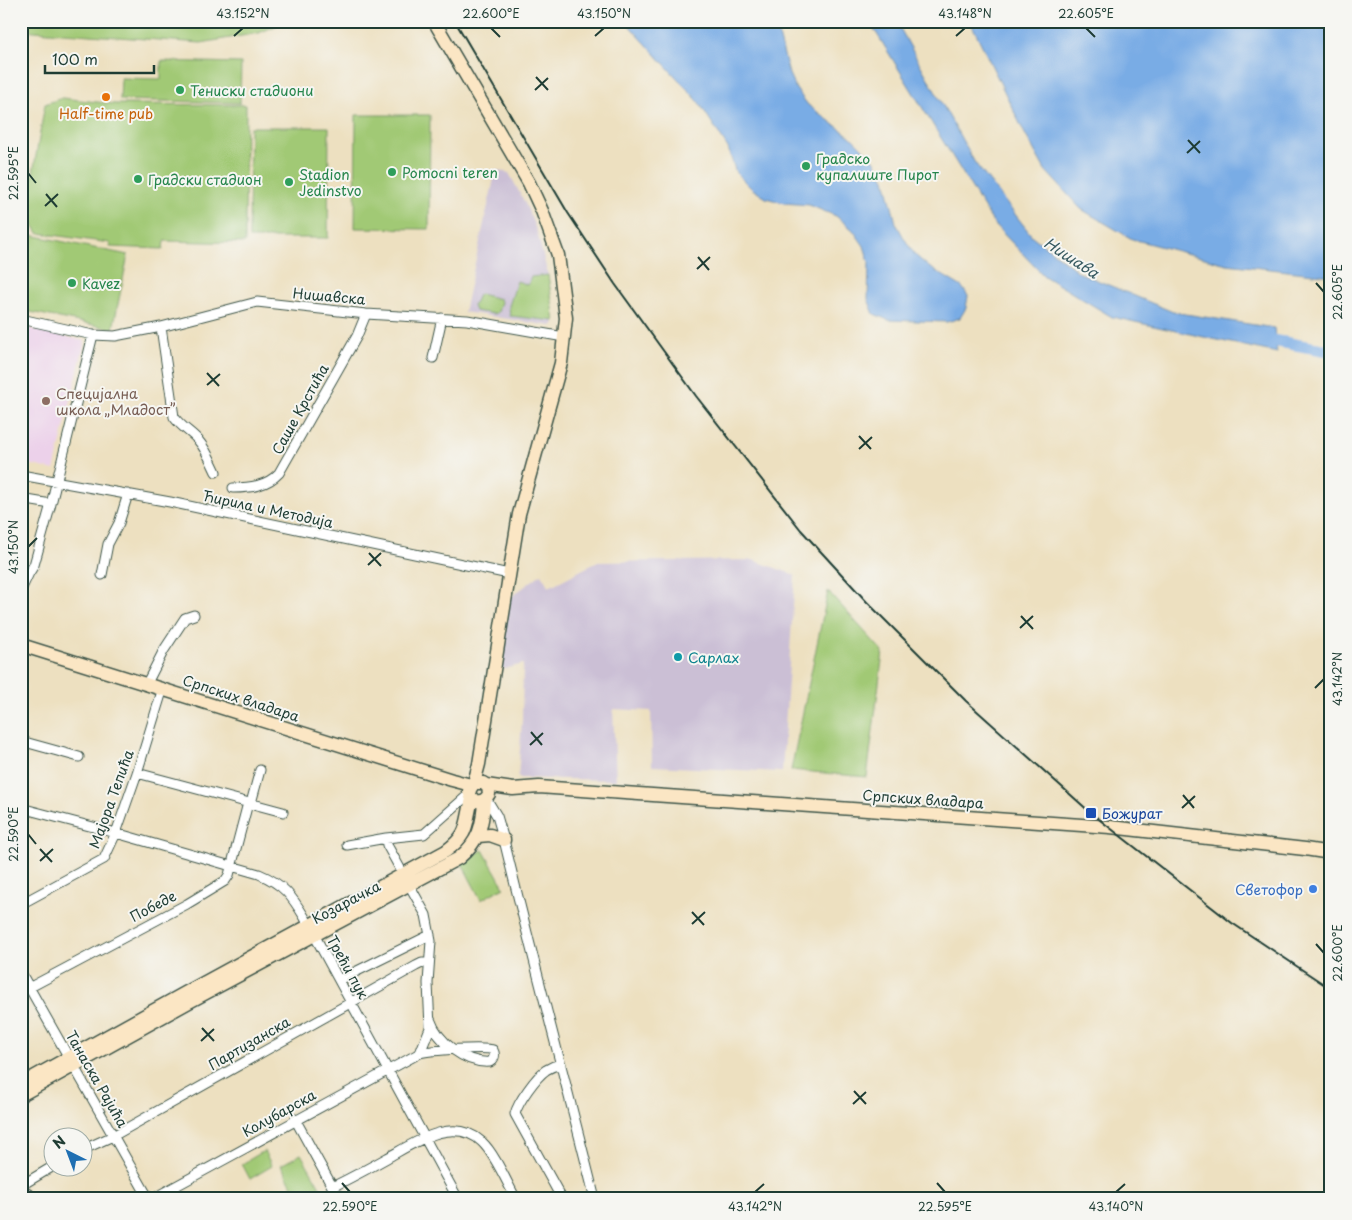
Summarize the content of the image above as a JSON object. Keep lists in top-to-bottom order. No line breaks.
{"streets":{"street":["Нишавска","Саше Крстића","Ћирила и Методија","Српских владара","Мајора Тепића","Козарачка","Победе","Трећи пук","Партизанска","Танаска Рајића","Колубарска"]},"crossings":[["Нишавска","Саше Крстића"],["Српских владара","Мајора Тепића"],["Српских владара","Козарачка"],["Мајора Тепића","Трећи пук"],["Козарачка","Трећи пук"],["Козарачка","Танаска Рајића"],["Козарачка","Колубарска"],["Победе","Трећи пук"],["Победе","Танаска Рајића"],["Трећи пук","Партизанска"],["Трећи пук","Колубарска"],["Партизанска","Танаска Рајића"],["Партизанска","Колубарска"],["Танаска Рајића","Колубарска"]],"water":["Нишава"],"places":{"other":["Тениски стадиони","Half-time pub","Градско купалиште Пирот","Pomocni teren","Градски стадион","Stadion Jedinstvo","Kavez","Специјална школа „Младост”","Сарлах","Светофор"],"transit":["Божурат"]},"scale_bar":"100 m","north":"top left","coordinates":["43.152°N","22.600°E","43.150°N","43.148°N","22.605°E","22.595°E","43.142°N","22.590°E","43.140°N"]}
